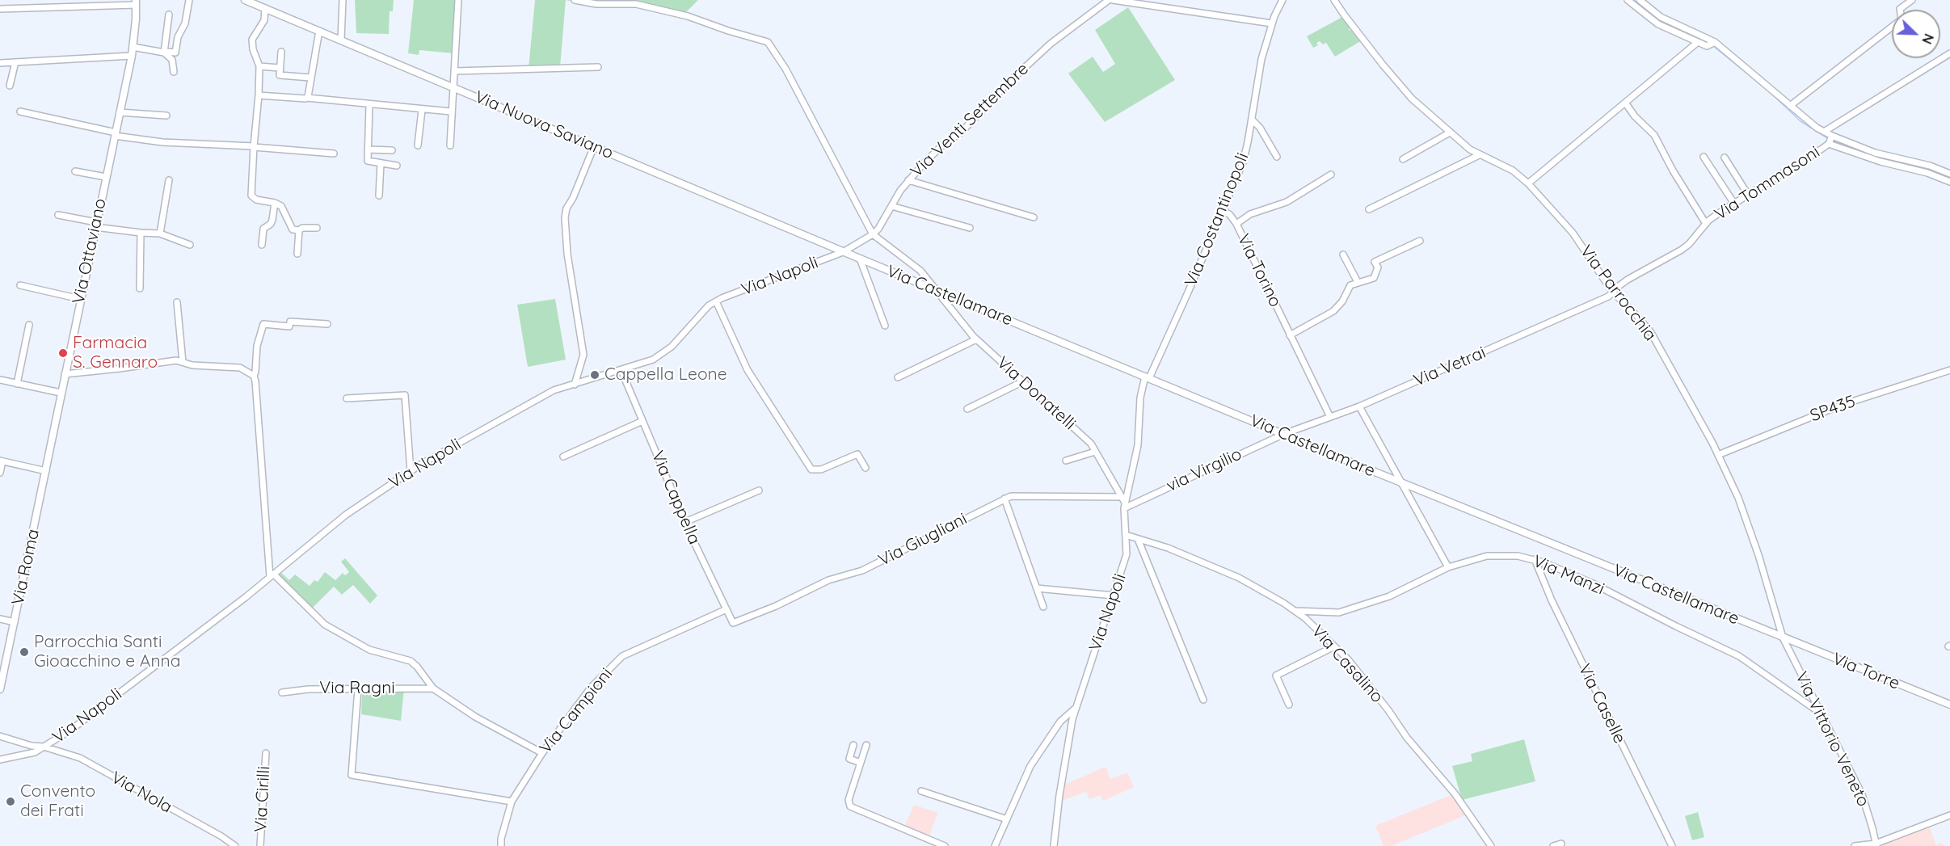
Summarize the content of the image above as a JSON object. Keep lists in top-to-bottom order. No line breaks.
{"streets":{"main road":["Via Nuova Saviano","Via Ottaviano","Via Castellamare","Via Roma","Via Torre"],"street":["Via Venti Settembre","Via Tommasoni","Via Costantinopoli","Via Torino","Via Napoli","Via Parrocchia","Via Vetrai","Via Donatelli","SP435","via Virgilio","Via Cappella","Via Giugliani","Via Manzi","Via Casalino","Via Ragni","Via Caselle","Via Campioni","Via Vittorio Veneto","Via Nola","Via Cirilli"]},"crossings":[["Via Venti Settembre","Via Nuova Saviano"],["Via Venti Settembre","Via Napoli"],["Via Venti Settembre","Via Castellamare"],["Via Venti Settembre","Via Donatelli"],["Via Nuova Saviano","Via Napoli"],["Via Nuova Saviano","Via Castellamare"],["Via Tommasoni","Via Parrocchia"],["Via Tommasoni","Via Vetrai"],["Via Costantinopoli","Via Torino"],["Via Costantinopoli","Via Napoli"],["Via Costantinopoli","Via Castellamare"],["Via Ottaviano","Via Roma"],["Via Torino","Via Vetrai"],["Via Napoli","Via Castellamare"],["Via Napoli","Via Donatelli"],["Via Napoli","via Virgilio"],["Via Napoli","Via Cappella"],["Via Napoli","Via Casalino"],["Via Napoli","Via Ragni"],["Via Napoli","Via Nola"],["Via Parrocchia","Via Castellamare"],["Via Parrocchia","Via Vetrai"],["Via Parrocchia","SP435"],["Via Parrocchia","Via Torre"],["Via Parrocchia","Via Vittorio Veneto"],["Via Castellamare","Via Vetrai"],["Via Castellamare","Via Donatelli"],["Via Castellamare","via Virgilio"],["Via Castellamare","Via Torre"],["Via Castellamare","Via Vittorio Veneto"],["Via Vetrai","via Virgilio"],["Via Donatelli","via Virgilio"],["Via Donatelli","Via Giugliani"],["Via Cappella","Via Giugliani"],["Via Cappella","Via Campioni"],["Via Manzi","Via Casalino"],["Via Manzi","Via Caselle"],["Via Manzi","Via Vittorio Veneto"],["Via Torre","Via Vittorio Veneto"],["Via Ragni","Via Campioni"]],"places":["Farmacia S. Gennaro","Cappella Leone","Parrocchia Santi Gioacchino e Anna","Convento dei Frati"],"north":"bottom right"}
